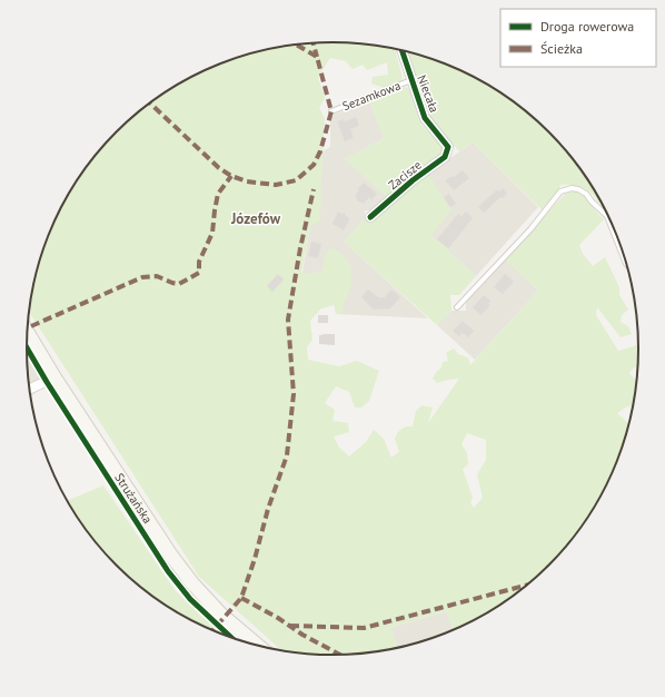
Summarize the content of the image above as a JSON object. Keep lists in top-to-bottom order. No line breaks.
{"streets":{"main road":["Strużańska"],"street":["Niecała","Zacisze"],"lane":["Sezamkowa"]},"crossings":[["Niecała","Sezamkowa"],["Niecała","Zacisze"]],"districts":["Józefów"],"legend":["Droga rowerowa","Ścieżka"]}
